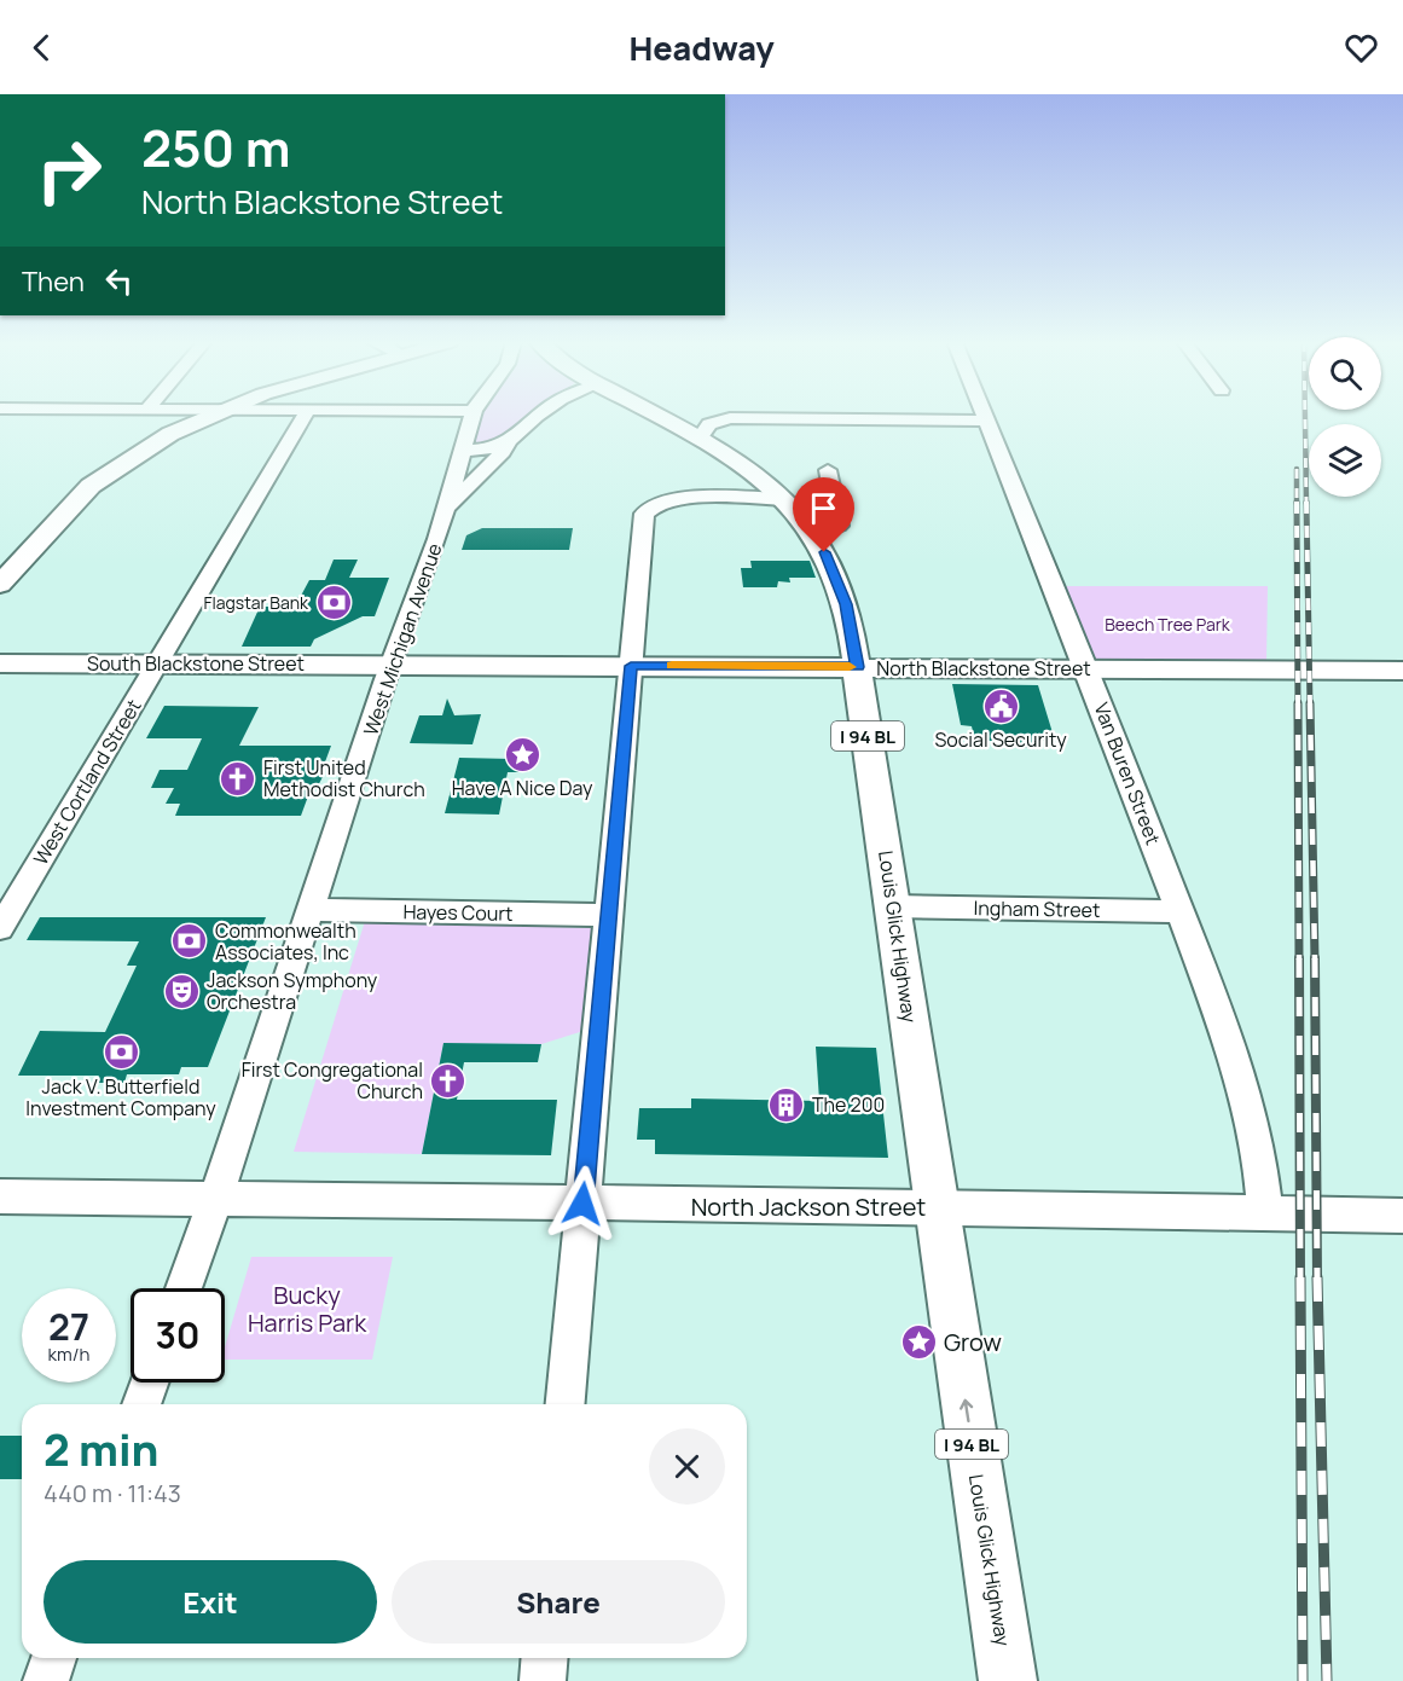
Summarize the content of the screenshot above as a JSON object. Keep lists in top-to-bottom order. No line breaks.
{"streets":{"main road":["South Blackstone Street","North Blackstone Street","I 94 BL","Louis Glick Highway"],"street":["West Michigan Avenue","Van Buren Street","West Cortland Street","Ingham Street","Hayes Court","North Jackson Street"]},"crossings":[["West Michigan Avenue","South Blackstone Street"],["West Michigan Avenue","North Blackstone Street"],["West Michigan Avenue","Hayes Court"],["West Michigan Avenue","North Jackson Street"],["South Blackstone Street","North Blackstone Street"],["South Blackstone Street","West Cortland Street"],["North Blackstone Street","Van Buren Street"],["North Blackstone Street","Louis Glick Highway"],["Van Buren Street","Ingham Street"],["Van Buren Street","North Jackson Street"],["Ingham Street","Louis Glick Highway"],["Louis Glick Highway","North Jackson Street"]],"one_way":["Louis Glick Highway"],"parks":["Beech Tree Park","Bucky Harris Park"],"places":{"bank":["Flagstar Bank","Commonwealth Associates, Inc","Jack V. Butterfield Investment Company"],"public building":["Social Security"],"place":["Have A Nice Day","Grow"],"church":["First United Methodist Church","First Congregational Church"],"theatre":["Jackson Symphony Orchestra"],"building":["The 200"]},"page":{"header":"Headway","turn":["250 m","North Blackstone Street"],"then":"Then","speed":"27 km/h","limit":"30","heading":["2 min","440 m · 11:43"],"buttons":["Exit","Share"]}}
